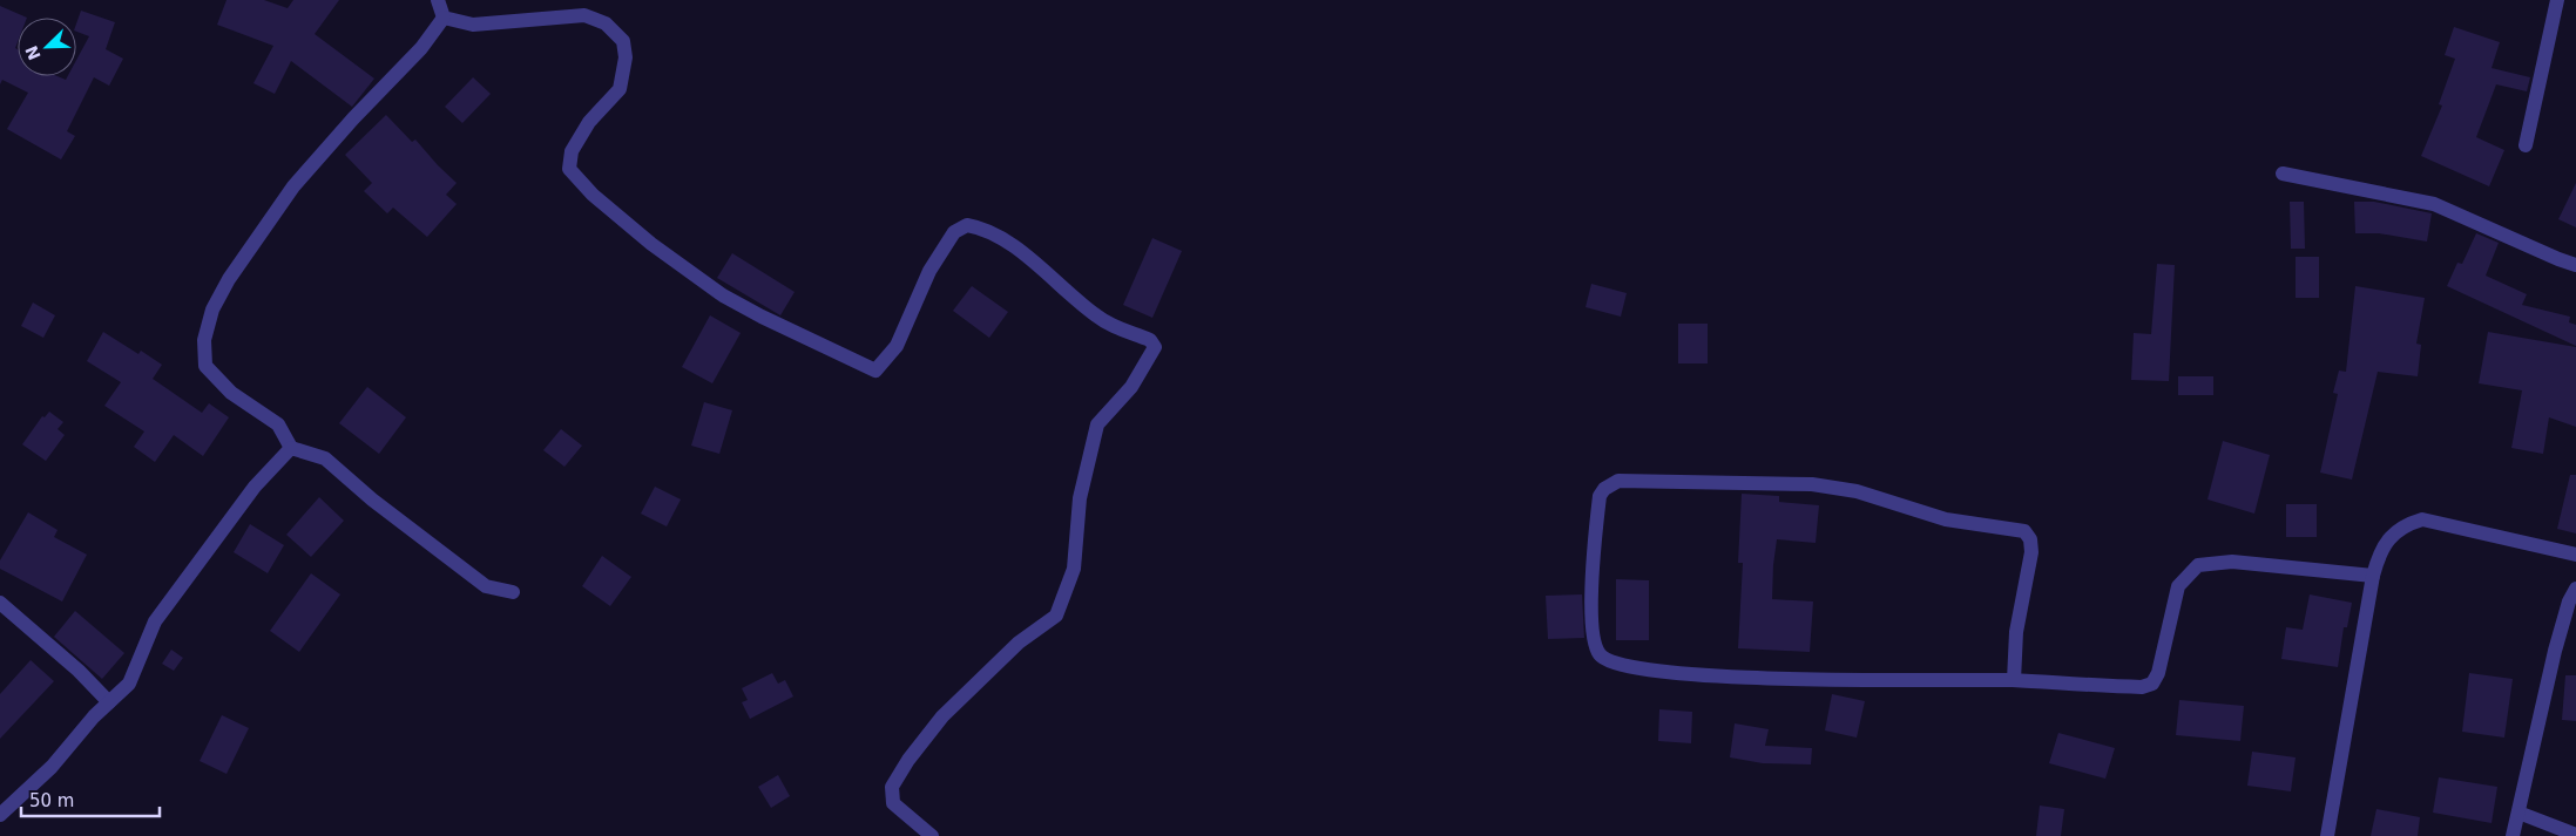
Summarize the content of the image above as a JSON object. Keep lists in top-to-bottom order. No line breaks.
{"scale_bar":"50 m","north":"bottom left"}
